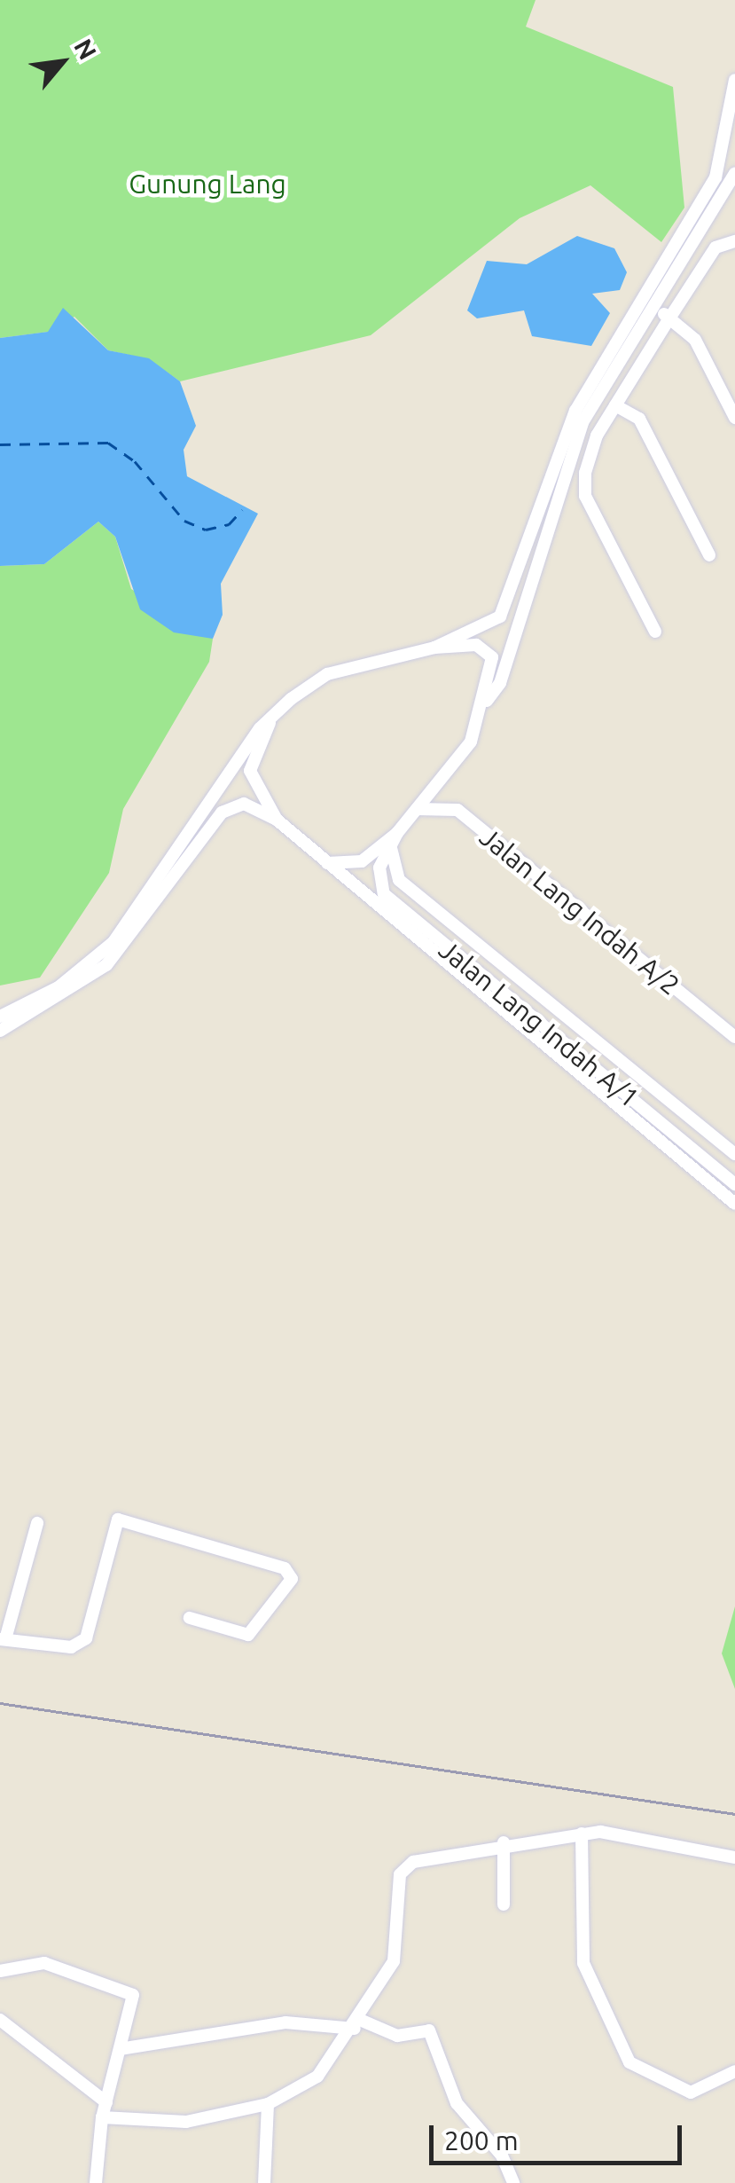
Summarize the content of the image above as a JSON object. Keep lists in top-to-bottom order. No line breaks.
{"streets":{"street":["Jalan Lang Indah A/2","Jalan Lang Indah A/1"]},"parks":["Gunung Lang"],"scale_bar":"200 m","north":"top right"}
